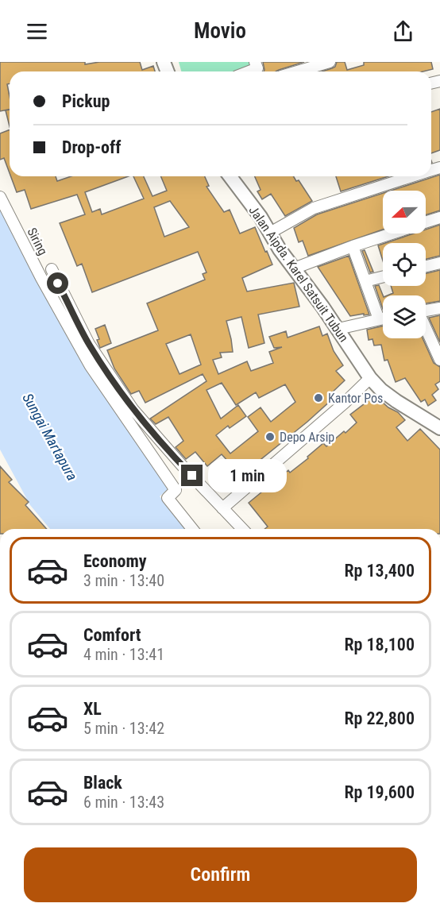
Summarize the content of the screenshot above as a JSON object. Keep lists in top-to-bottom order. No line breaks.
{"streets":{"main road":["Jalan Aipda. Karel Satsuit Tubun"],"street":["Siring"]},"water":["Sungai Martapura"],"places":["Kantor Pos","Depo Arsip"],"north":"left","page":{"header":"Movio","banner":["Pickup","Drop-off"],"bubble":"1 min","list":[{"name":"Economy","note":"3 min · 13:40","value":"Rp 13,400"},{"name":"Comfort","note":"4 min · 13:41","value":"Rp 18,100"},{"name":"XL","note":"5 min · 13:42","value":"Rp 22,800"},{"name":"Black","note":"6 min · 13:43","value":"Rp 19,600"}],"buttons":"Confirm"}}
